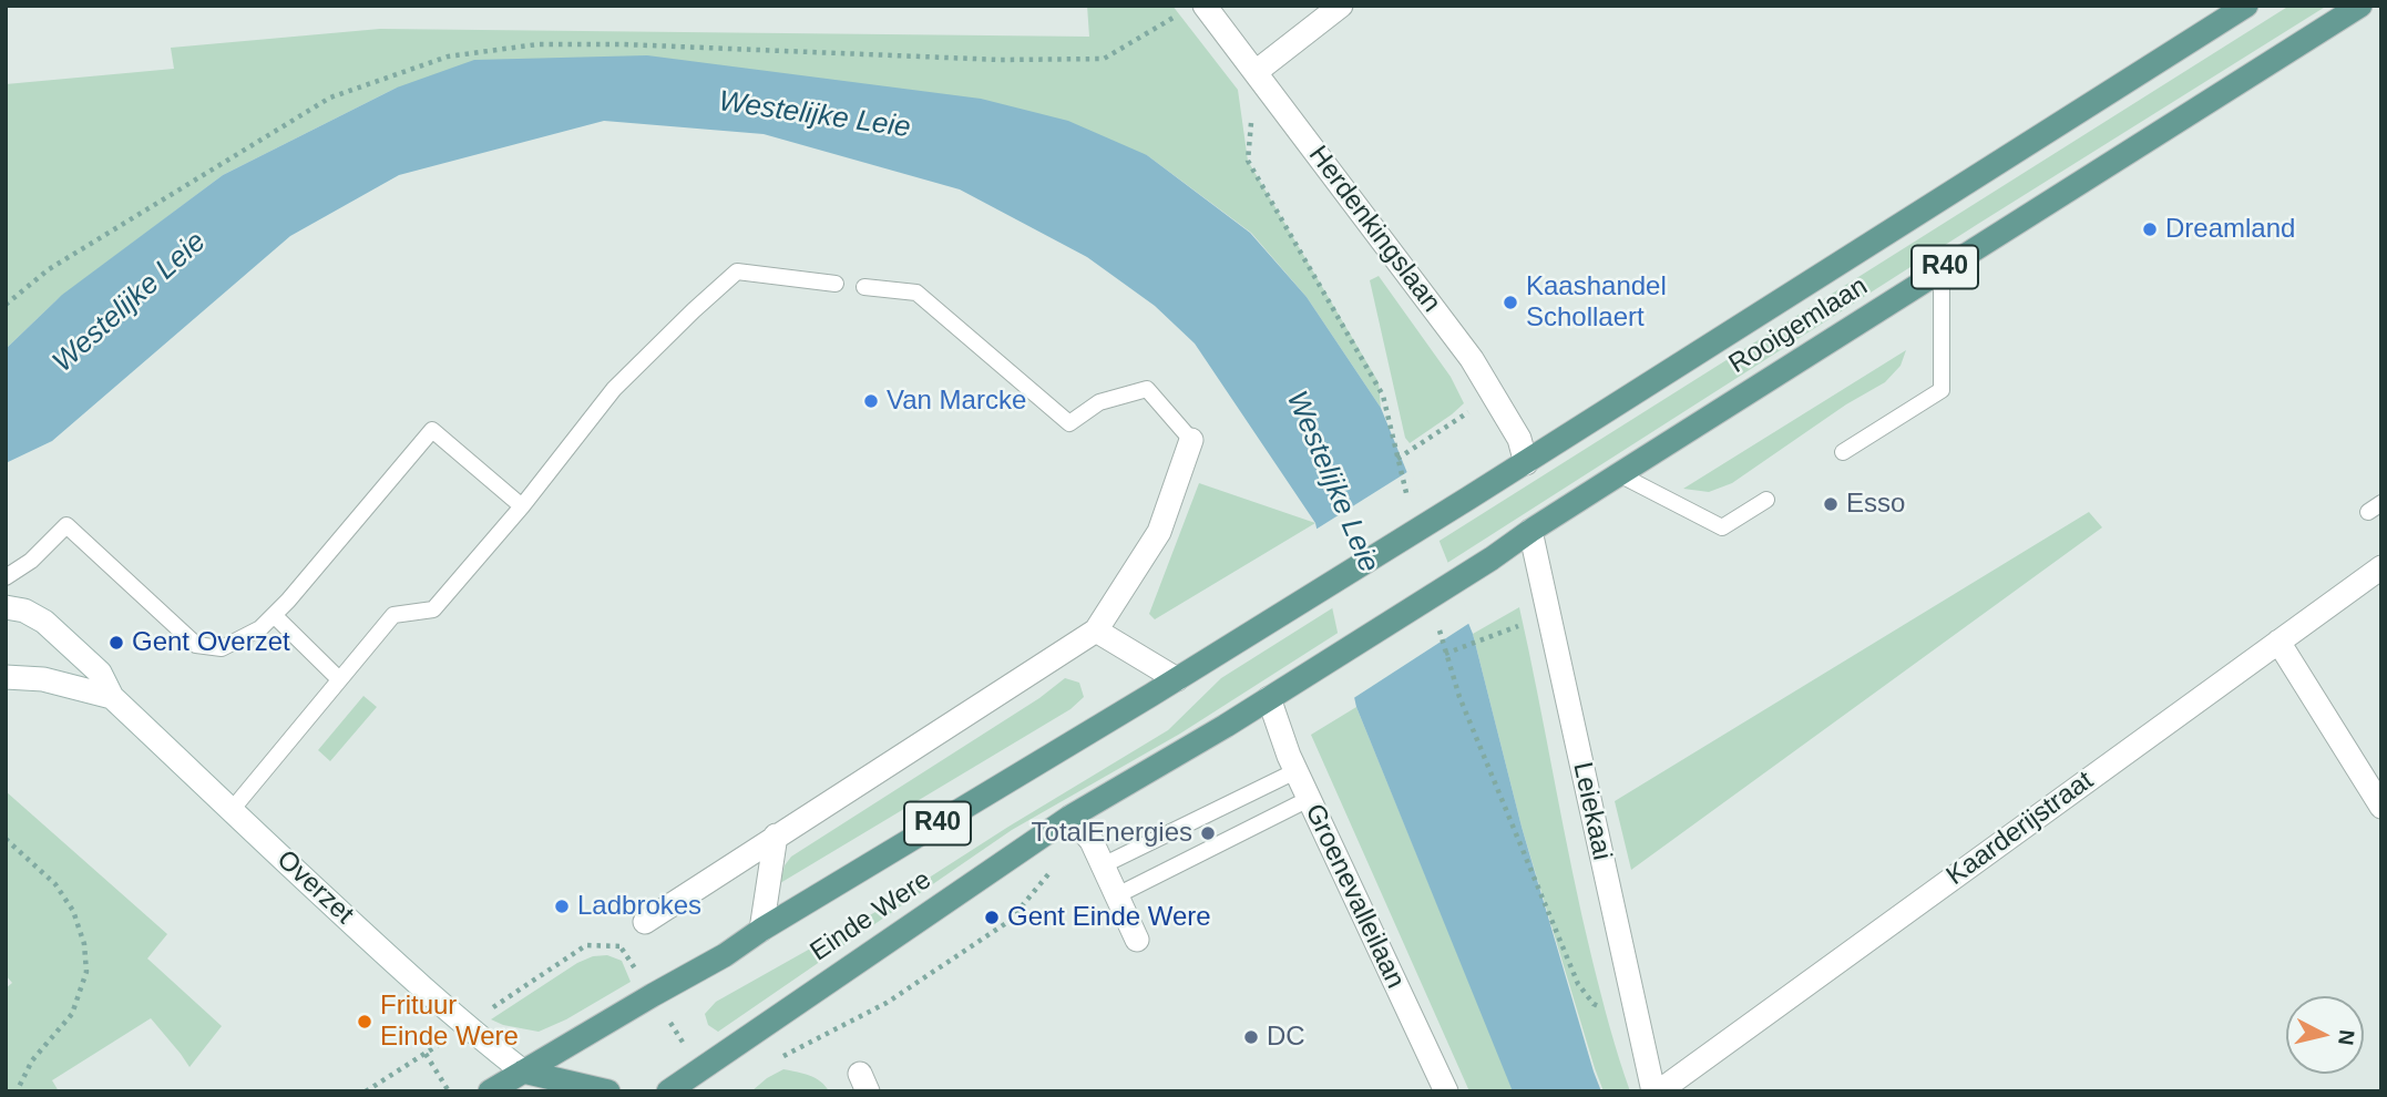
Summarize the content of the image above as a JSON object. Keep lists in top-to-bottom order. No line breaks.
{"streets":{"main road":["R40","Rooigemlaan","Einde Were"],"street":["Herdenkingslaan","Leiekaai","Kaarderijstraat","Overzet","Groenevalleilaan"]},"crossings":[["Herdenkingslaan","Rooigemlaan"],["Rooigemlaan","Leiekaai"],["Rooigemlaan","Groenevalleilaan"],["Rooigemlaan","Einde Were"],["Leiekaai","Kaarderijstraat"],["Overzet","Einde Were"],["Groenevalleilaan","Einde Were"]],"water":["Westelijke Leie"],"places":["Dreamland","Kaashandel Schollaert","Van Marcke","Esso","Gent Overzet","TotalEnergies","Ladbrokes","Gent Einde Were","Frituur Einde Were","DC"],"north":"right"}
